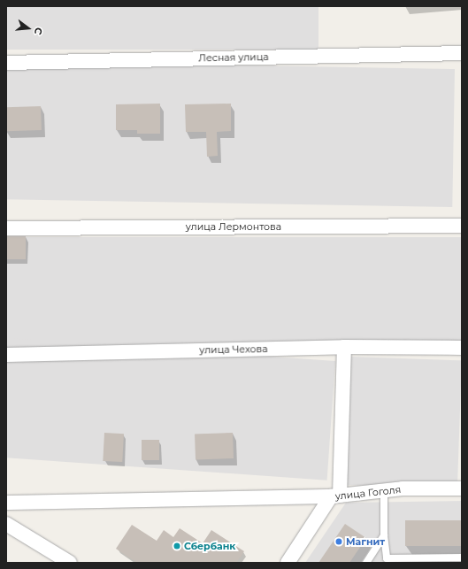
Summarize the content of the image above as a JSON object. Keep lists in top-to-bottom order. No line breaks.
{"streets":{"street":["Лесная улица","улица Лермонтова","улица Чехова","улица Гоголя"]},"places":["Магнит","Сбербанк"],"north":"right"}
